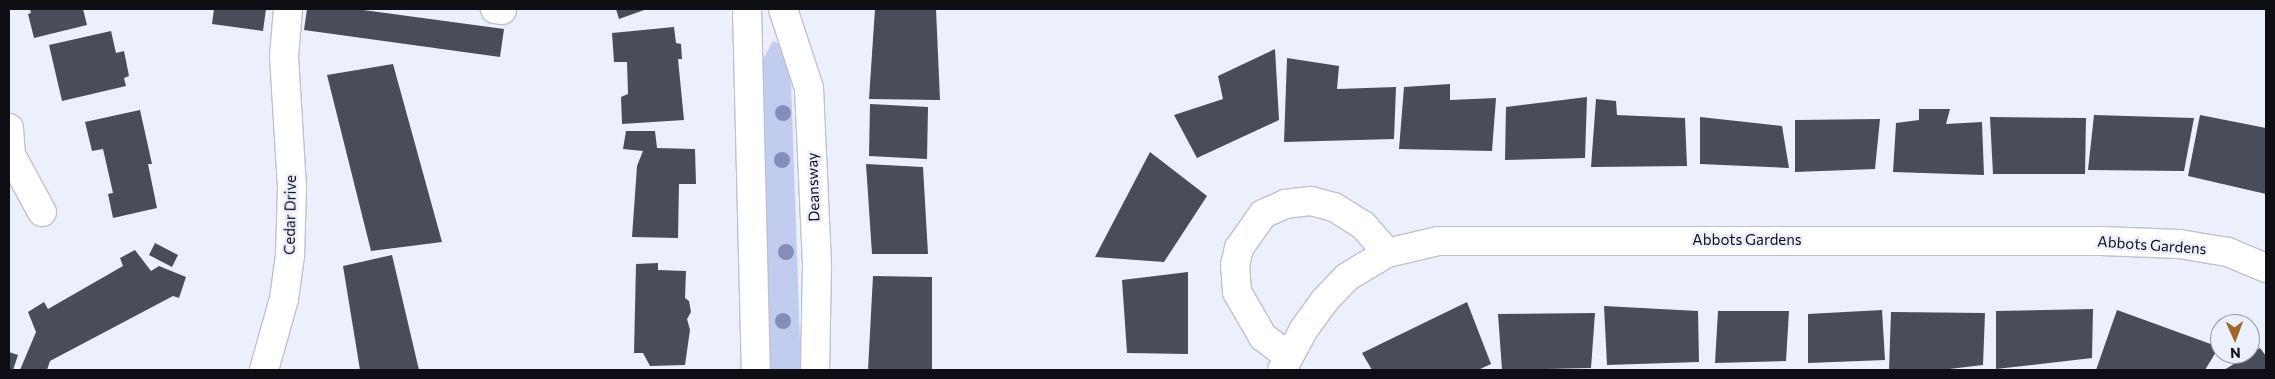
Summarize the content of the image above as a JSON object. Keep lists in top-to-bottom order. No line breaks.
{"streets":{"street":["Deansway","Cedar Drive","Abbots Gardens"]},"north":"bottom"}
